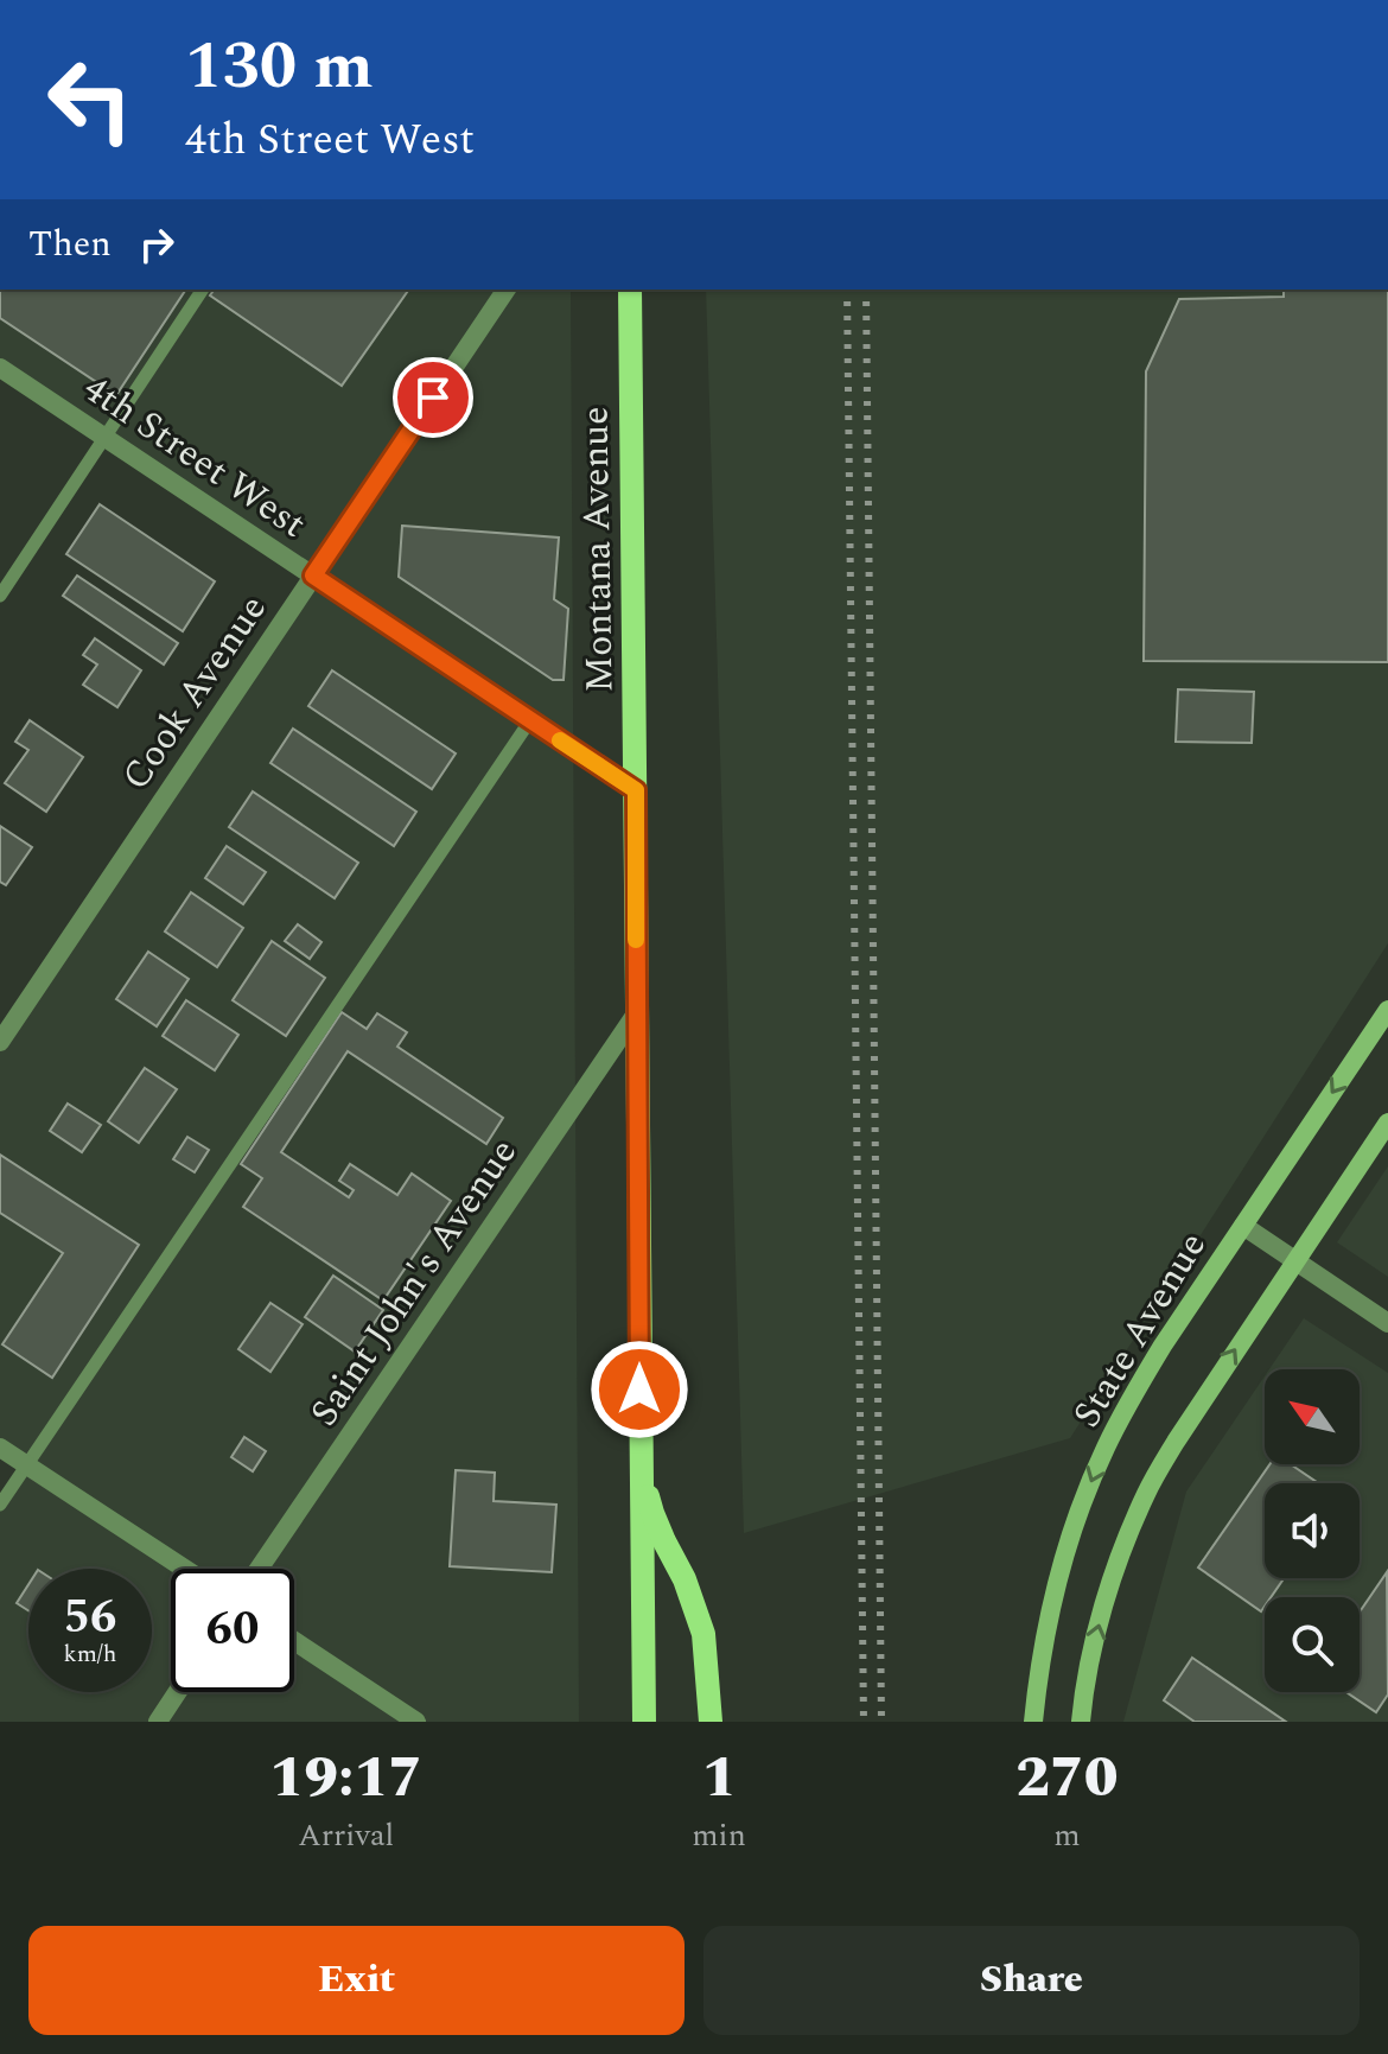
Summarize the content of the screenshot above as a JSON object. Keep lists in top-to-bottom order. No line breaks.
{"streets":{"main road":["Montana Avenue","State Avenue"],"street":["4th Street West","Cook Avenue","Saint John's Avenue"]},"crossings":[["4th Street West","Montana Avenue"],["4th Street West","Cook Avenue"],["Montana Avenue","Saint John's Avenue"]],"north":"top left","page":{"turn":["130 m","4th Street West"],"then":"Then","speed":"56 km/h","limit":"60","eta":["19:17","Arrival","1","min","270","m"],"buttons":["Exit","Share"]}}
